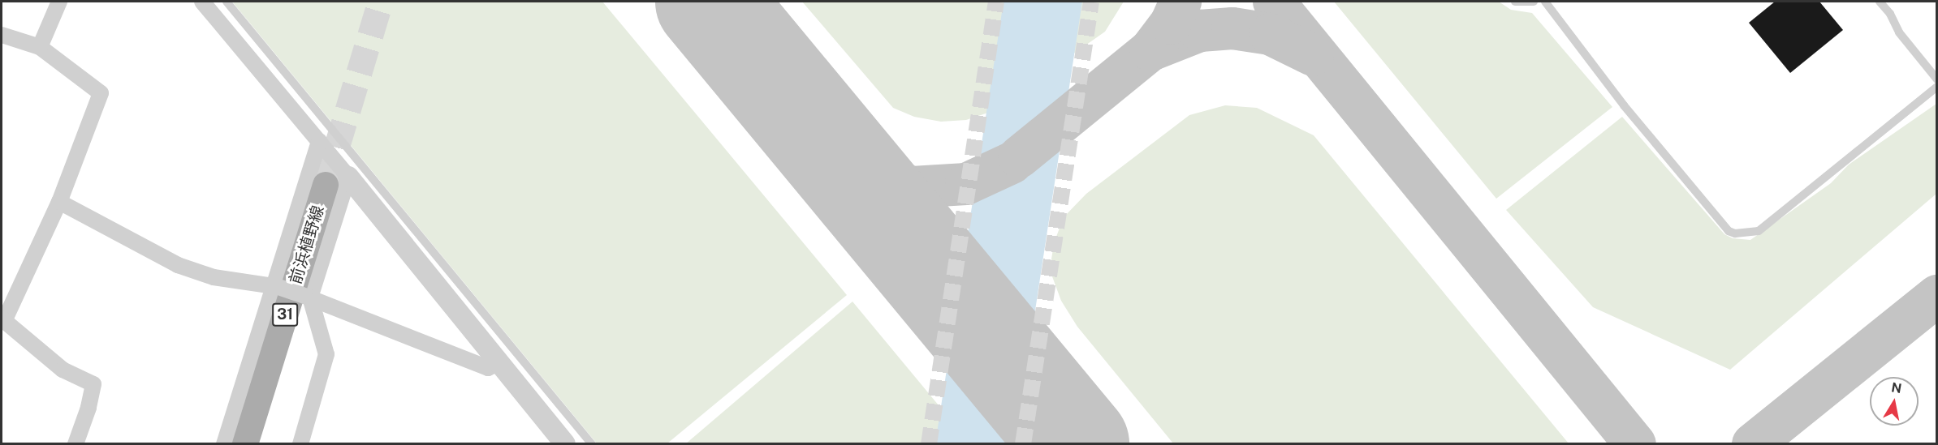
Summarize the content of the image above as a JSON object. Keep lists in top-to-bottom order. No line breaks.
{"streets":{"main road":["前浜植野線","31"]},"north":"top"}
